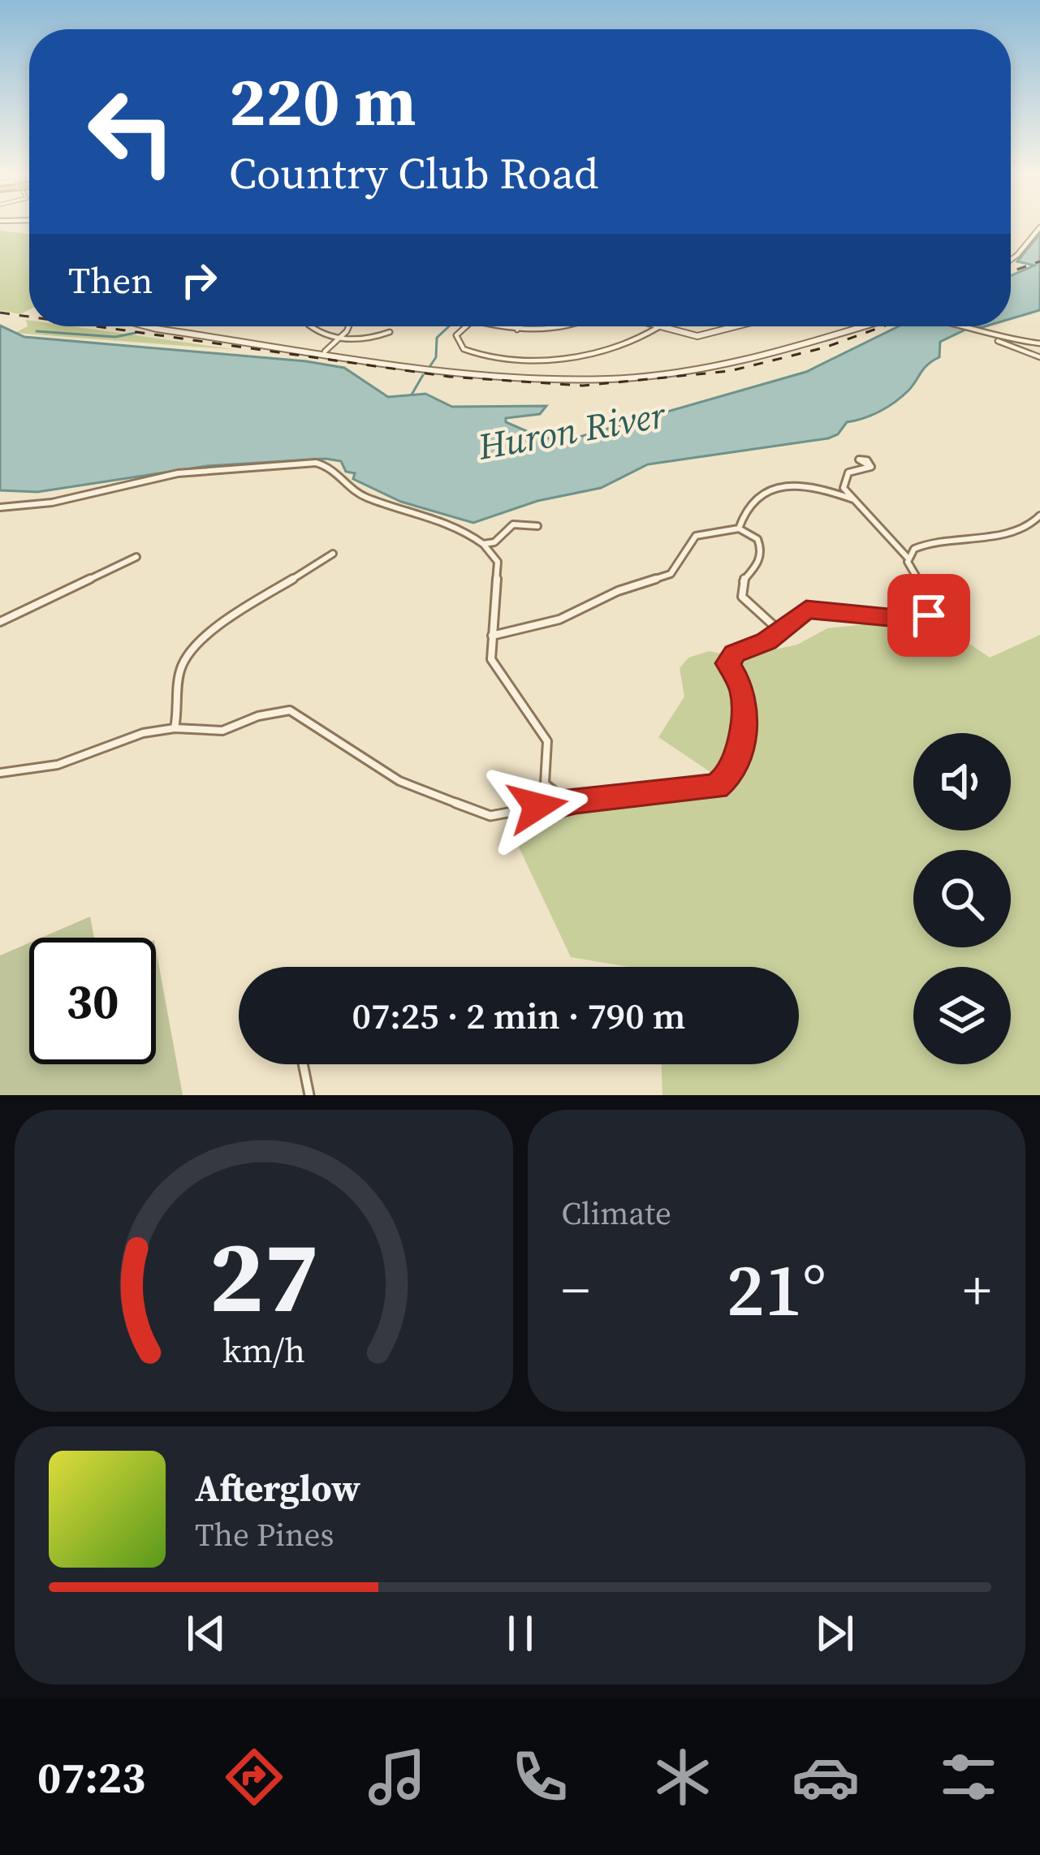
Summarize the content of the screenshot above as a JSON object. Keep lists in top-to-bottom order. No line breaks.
{"water":["Huron River"],"page":{"turn":["220 m","Country Club Road"],"then":"Then","limit":"30","trip":"07:25 · 2 min · 790 m","tile":"Climate","heat":["−","21°","+"],"song":["Afterglow","The Pines"],"tabs":"07:23","gauge":["27","km/h"]}}
